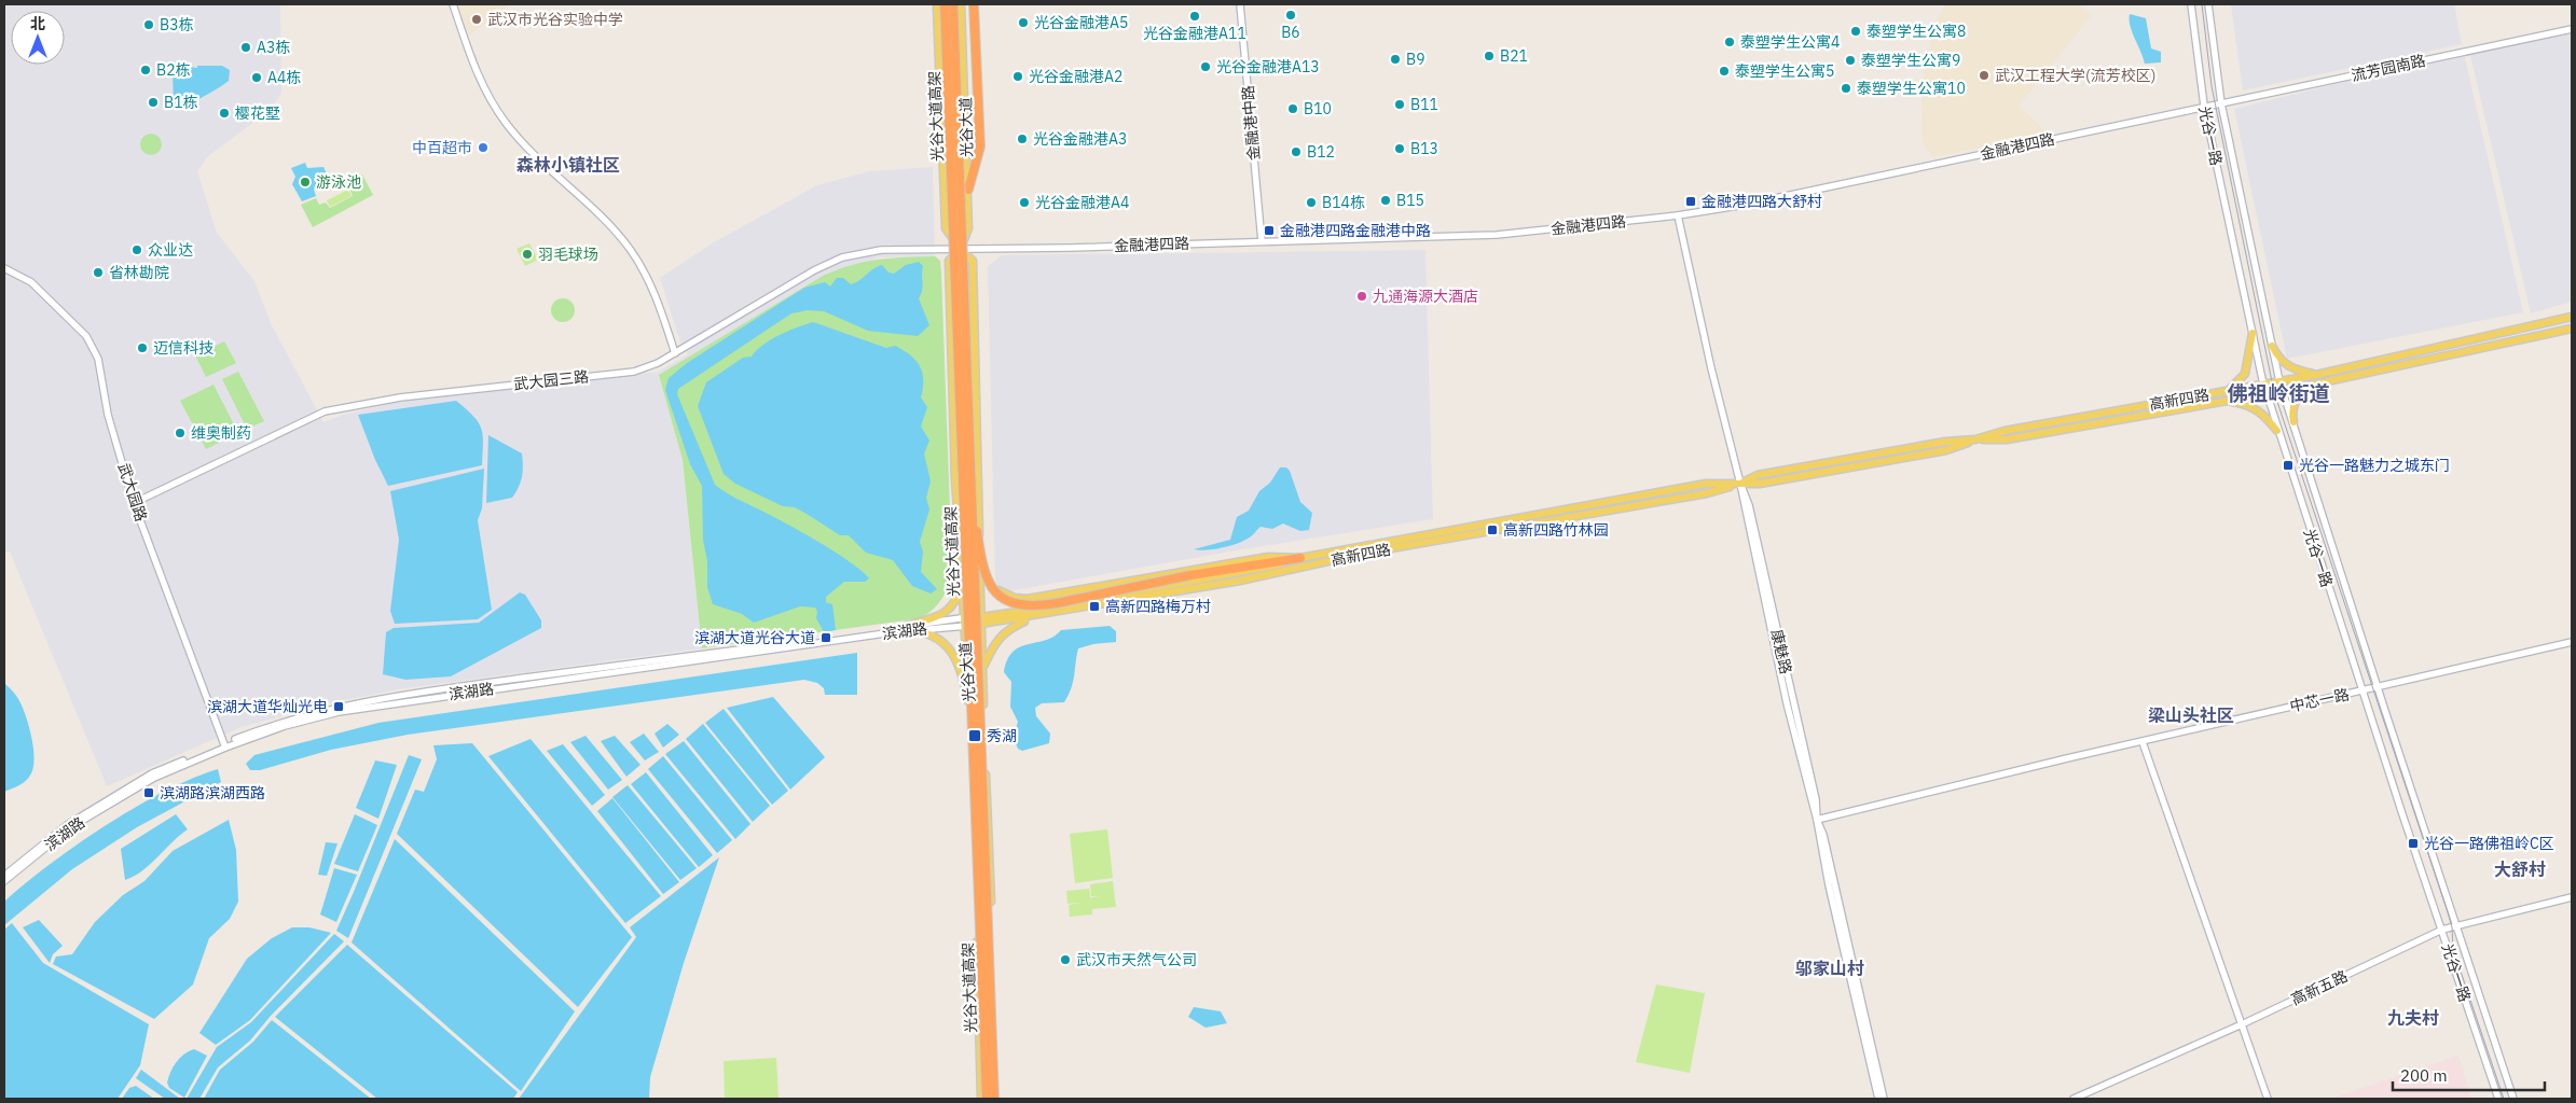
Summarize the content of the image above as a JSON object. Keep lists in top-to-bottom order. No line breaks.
{"streets":{"highway":["光谷大道高架"],"main road":["流芳园南路","金融港中路","光谷大道","光谷一路","金融港四路","武大园三路","高新四路","武大园路","滨湖路","康魅路","中芯一路","高新五路"]},"crossings":[["流芳园南路","光谷一路"],["流芳园南路","金融港四路"],["光谷大道高架","光谷大道"],["金融港中路","金融港四路"],["光谷大道","金融港四路"],["光谷大道","武大园三路"],["光谷大道","高新四路"],["光谷大道","滨湖路"],["光谷一路","金融港四路"],["光谷一路","高新四路"],["光谷一路","中芯一路"],["光谷一路","高新五路"],["金融港四路","武大园三路"],["金融港四路","康魅路"],["武大园三路","武大园路"],["高新四路","滨湖路"],["高新四路","康魅路"],["武大园路","滨湖路"],["康魅路","中芯一路"]],"districts":["森林小镇社区","佛祖岭街道","梁山头社区","大舒村","邬家山村","九夫村"],"places":{"other":["B6","光谷金融港A11","武汉市光谷实验中学","光谷金融港A5","B3栋","泰塑学生公寓8","泰塑学生公寓4","A3栋","B21","B9","泰塑学生公寓9","光谷金融港A13","B2栋","泰塑学生公寓5","武汉工程大学(流芳校区)","光谷金融港A2","A4栋","泰塑学生公寓10","B1栋","B11","B10","樱花墅","光谷金融港A3","中百超市","B13","B12","游泳池","B15","光谷金融港A4","B14栋","众业达","羽毛球场","省林勘院","九通海源大酒店","迈信科技","维奥制药","武汉市天然气公司"],"transit":["金融港四路大舒村","金融港四路金融港中路","光谷一路魅力之城东门","高新四路竹林园","高新四路梅万村","滨湖大道光谷大道","滨湖大道华灿光电","秀湖","滨湖路滨湖西路","光谷一路佛祖岭C区"]},"scale_bar":"200 m","north":"top"}
